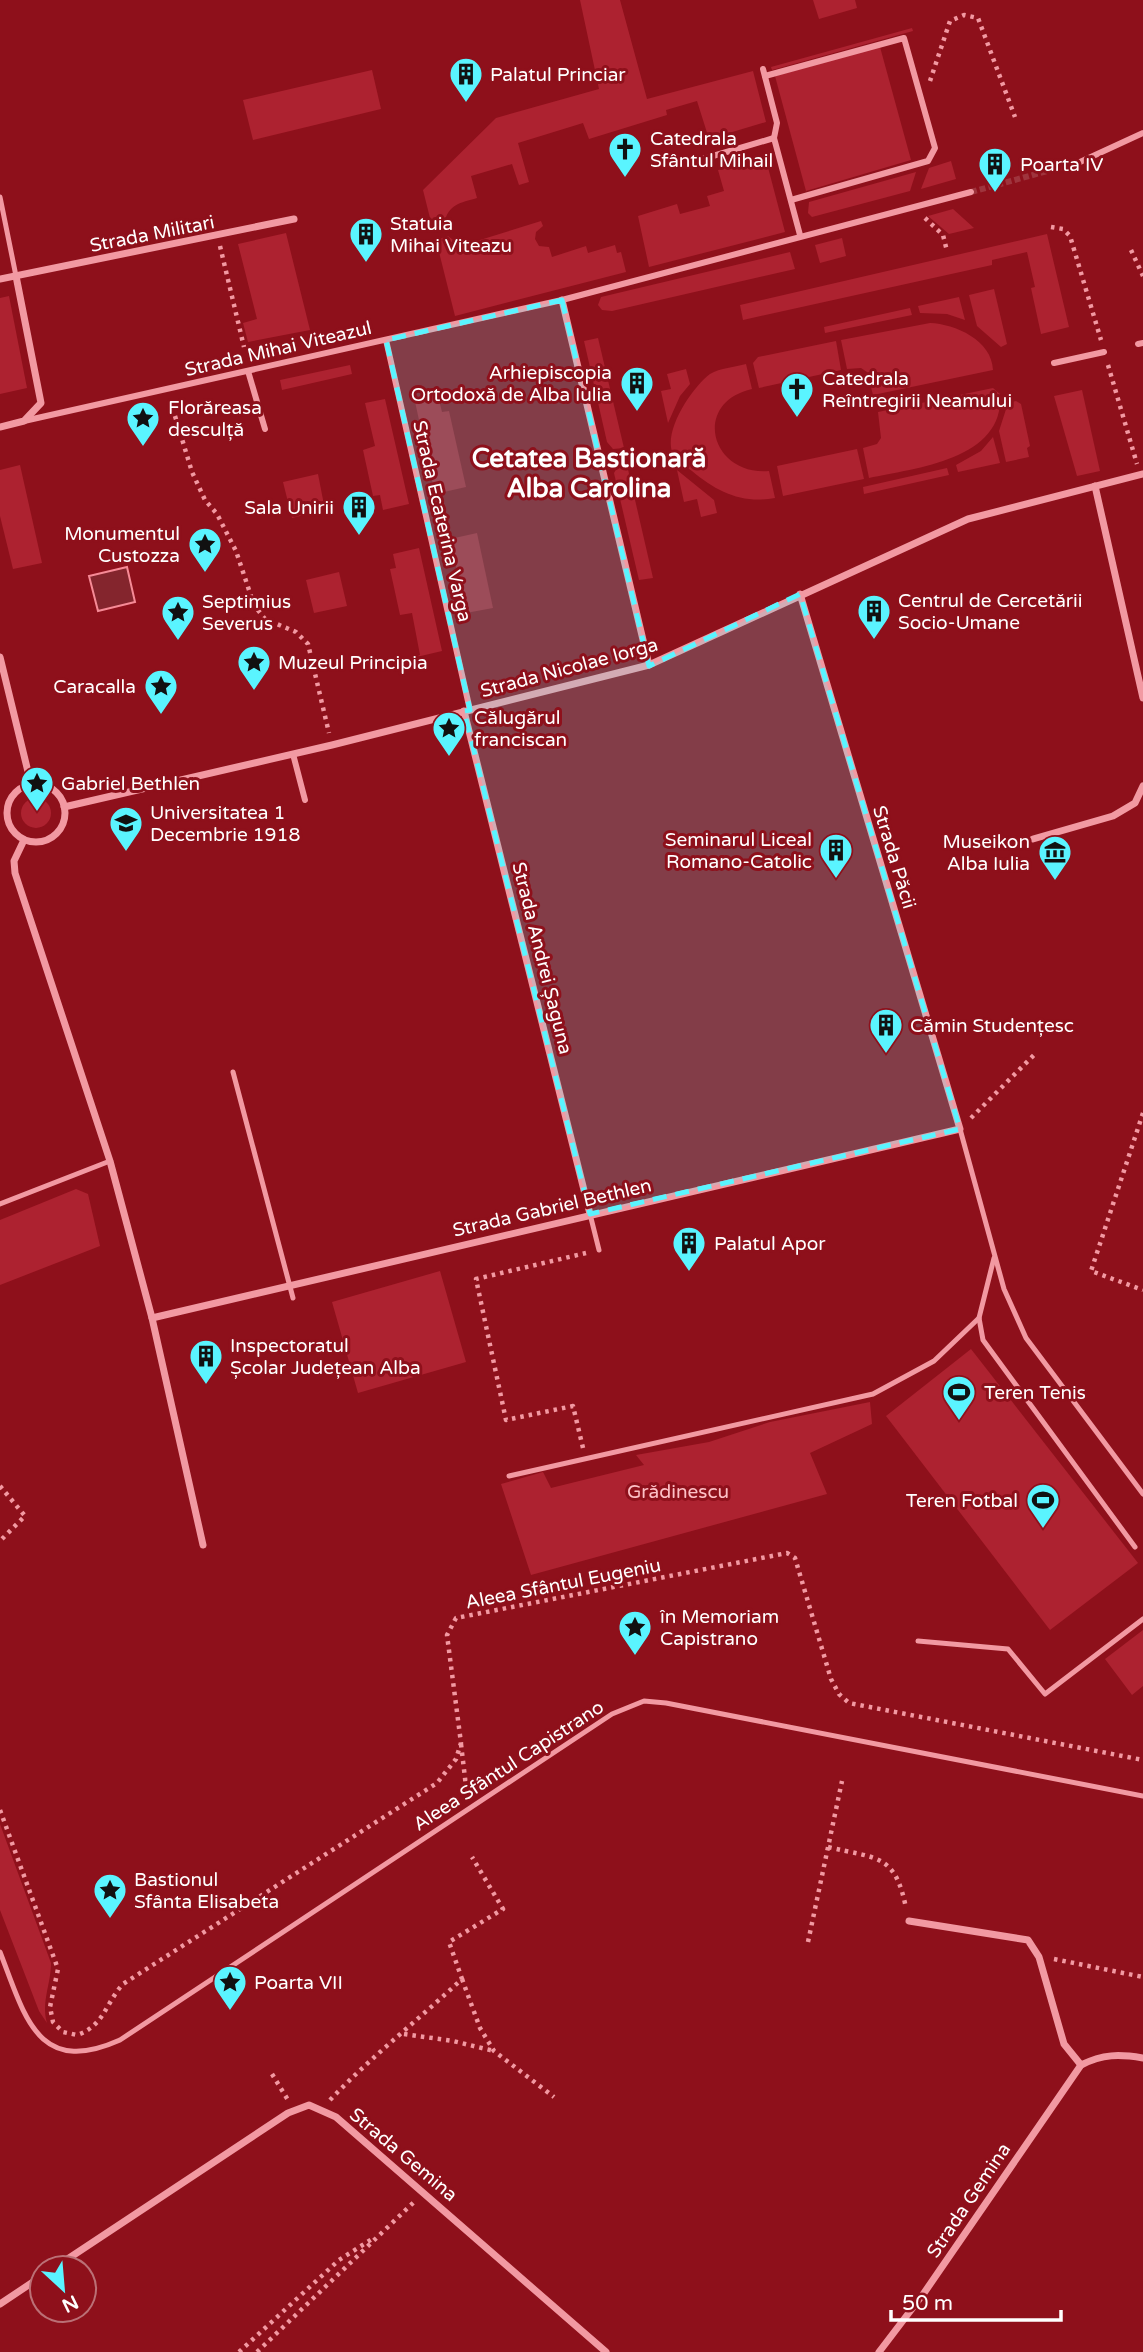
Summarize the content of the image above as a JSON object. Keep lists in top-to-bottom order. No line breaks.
{"streets":{"street":["Strada Militari","Strada Mihai Viteazul","Strada Ecaterina Varga","Strada Nicolae Iorga","Strada Păcii","Strada Andrei Șaguna","Strada Gabriel Bethlen","Strada Gemina"],"lane":["Aleea Sfântul Capistrano"],"path":["Aleea Sfântul Eugeniu"]},"crossings":[["Strada Mihai Viteazul","Strada Ecaterina Varga"],["Strada Ecaterina Varga","Strada Nicolae Iorga"],["Strada Ecaterina Varga","Strada Andrei Șaguna"],["Strada Nicolae Iorga","Strada Păcii"],["Strada Nicolae Iorga","Strada Andrei Șaguna"],["Strada Păcii","Strada Gabriel Bethlen"],["Strada Andrei Șaguna","Strada Gabriel Bethlen"]],"districts":["Cetatea Bastionară Alba Carolina"],"parks":["Grădinescu"],"places":{"building":["Palatul Princiar","Poarta IV","Statuia Mihai Viteazu","Arhiepiscopia Ortodoxă de Alba Iulia","Sala Unirii","Centrul de Cercetării Socio-Umane","Seminarul Liceal Romano-Catolic","Cămin Studențesc","Palatul Apor","Inspectoratul Școlar Județean Alba"],"church":["Catedrala Sfântul Mihail","Catedrala Reîntregirii Neamului"],"place":["Florăreasa desculță","Monumentul Custozza","Septimius Severus","Muzeul Principia","Caracalla","Călugărul franciscan","Gabriel Bethlen","în Memoriam Capistrano","Bastionul Sfânta Elisabeta","Poarta VII"],"school or university":["Universitatea 1 Decembrie 1918"],"museum":["Museikon Alba Iulia"],"sports":["Teren Tenis","Teren Fotbal"]},"scale_bar":"50 m","north":"bottom right"}
